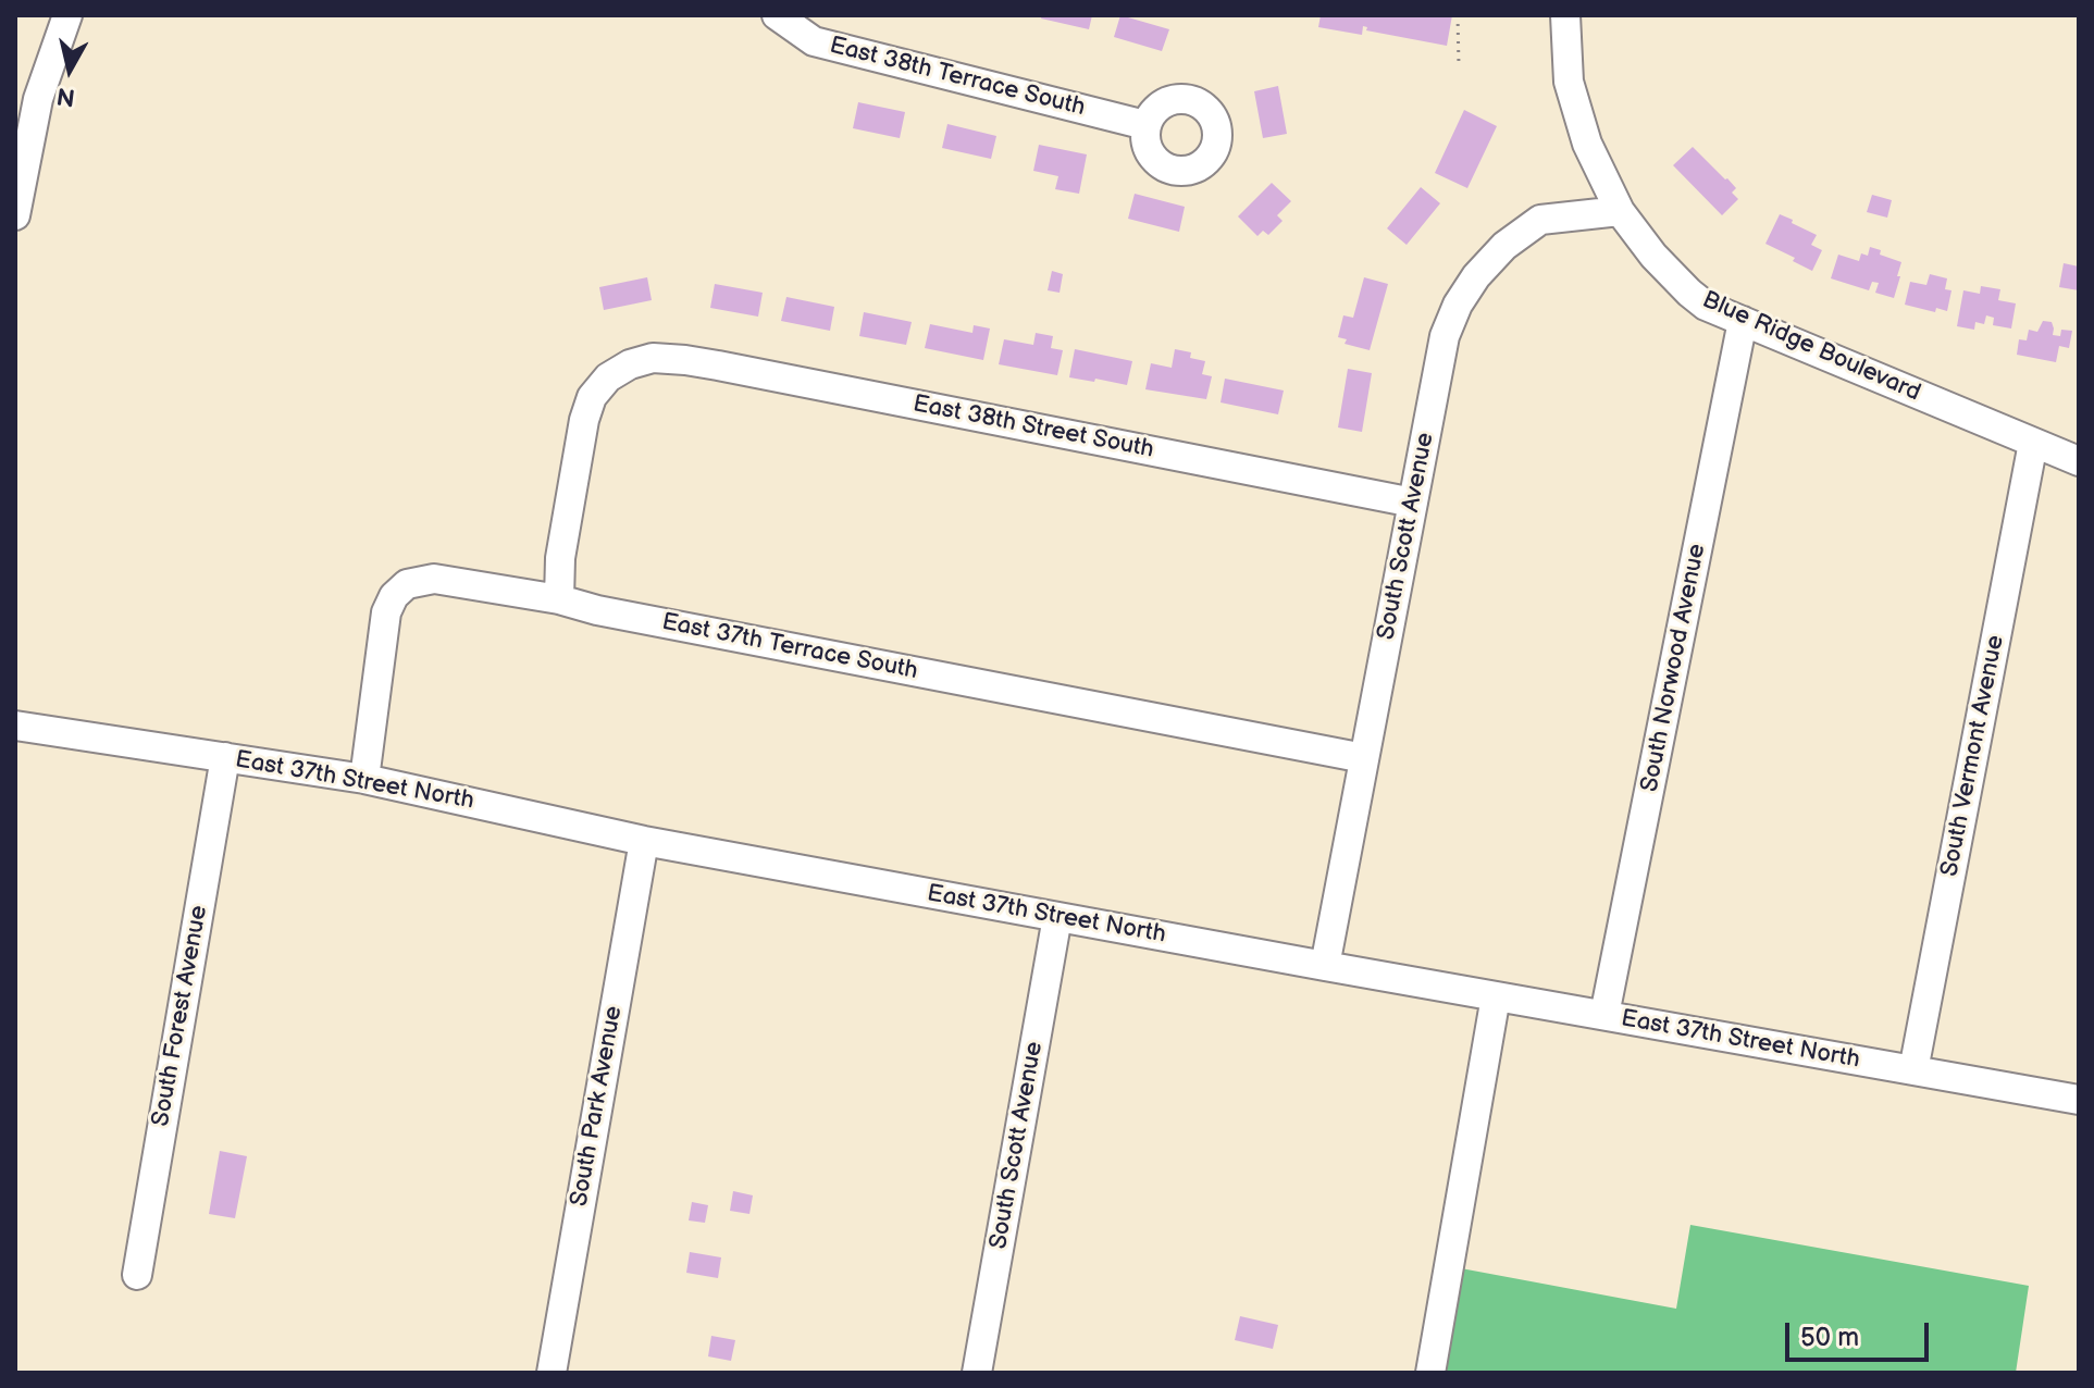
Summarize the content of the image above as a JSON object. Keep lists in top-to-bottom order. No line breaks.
{"streets":{"street":["East 38th Terrace South","Blue Ridge Boulevard","East 38th Street South","South Scott Avenue","East 37th Terrace South","South Norwood Avenue","South Vermont Avenue","East 37th Street North","South Forest Avenue","South Park Avenue"]},"crossings":[["Blue Ridge Boulevard","South Scott Avenue"],["Blue Ridge Boulevard","South Norwood Avenue"],["Blue Ridge Boulevard","South Vermont Avenue"],["East 38th Street South","South Scott Avenue"],["East 38th Street South","East 37th Terrace South"],["South Scott Avenue","East 37th Terrace South"],["South Scott Avenue","East 37th Street North"],["East 37th Terrace South","East 37th Street North"],["South Norwood Avenue","East 37th Street North"],["South Vermont Avenue","East 37th Street North"],["East 37th Street North","South Forest Avenue"],["East 37th Street North","South Park Avenue"]],"scale_bar":"50 m","north":"bottom"}
